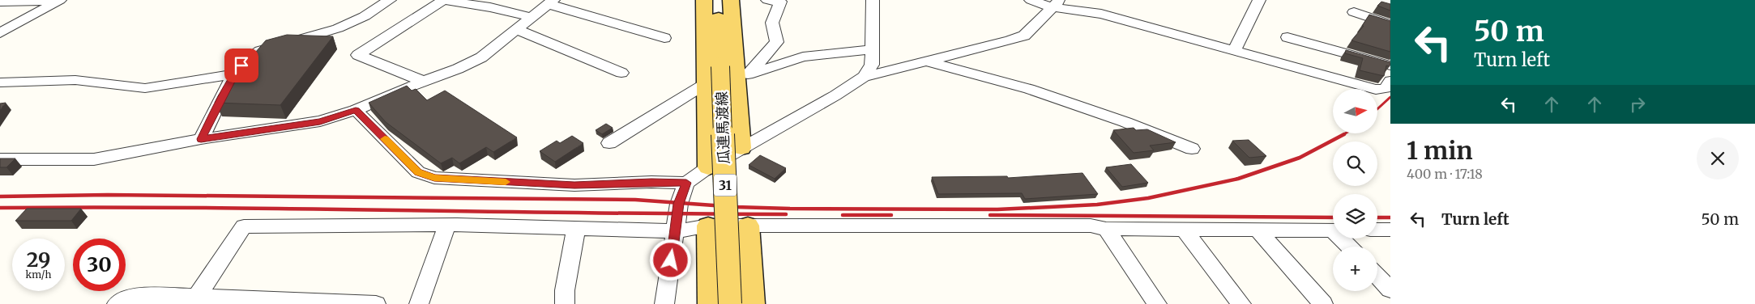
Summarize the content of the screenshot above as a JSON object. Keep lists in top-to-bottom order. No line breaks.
{"streets":{"main road":["瓜連馬渡線","31"]},"north":"right","page":{"turn":["50 m","Turn left"],"map_buttons":"+","heading":["1 min","400 m · 17:18"],"list":[{"name":"Turn left","value":"50 m"}],"speed":"29 km/h","limit":"30"}}
